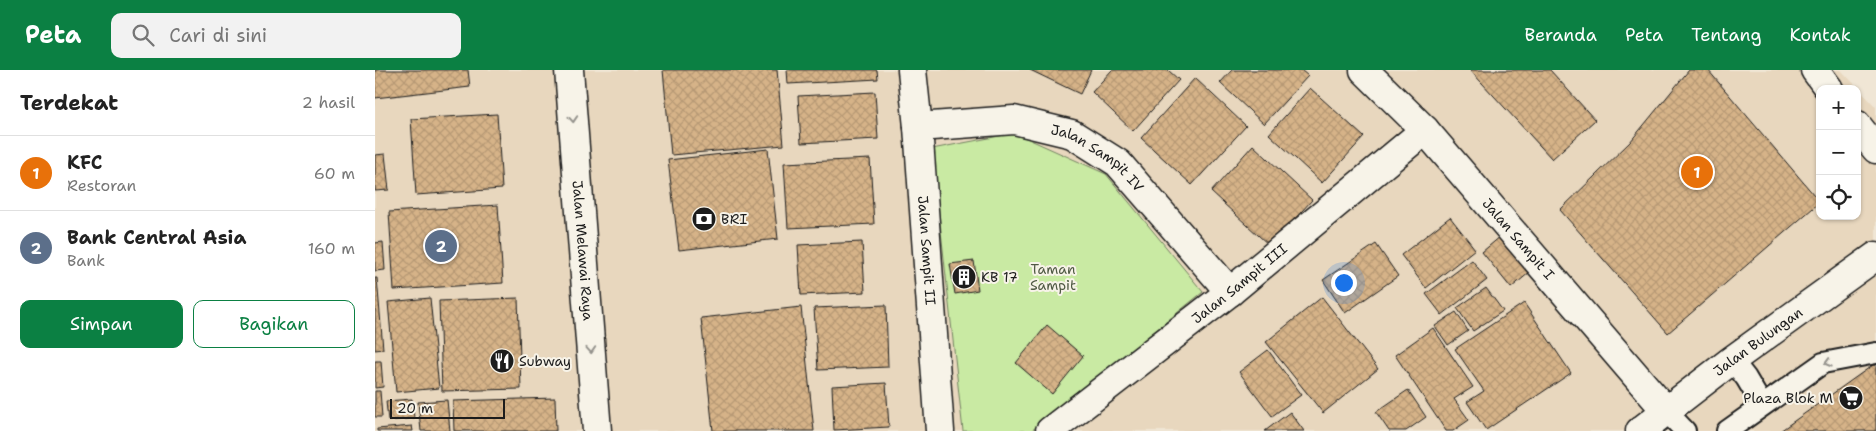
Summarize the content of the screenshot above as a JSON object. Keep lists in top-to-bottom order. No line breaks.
{"streets":{"street":["Jalan Sampit IV","Jalan Sampit I","Jalan Melawai Raya","Jalan Sampit II","Jalan Sampit III","Jalan Bulungan"]},"crossings":[["Jalan Sampit IV","Jalan Sampit II"],["Jalan Sampit IV","Jalan Sampit III"],["Jalan Sampit I","Jalan Sampit III"],["Jalan Sampit I","Jalan Bulungan"]],"one_way":["Jalan Melawai Raya"],"parks":["Taman Sampit"],"places":{"bank":["BRI"],"building":["KB 17"],"restaurant":["Subway"],"supermarket":["Plaza Blok M"]},"scale_bar":"20 m","page":{"header":"Peta","search":"Cari di sini","nav":["Beranda","Peta","Tentang","Kontak"],"heading":["Terdekat","2 hasil"],"map_buttons":["+","−"],"list":[{"mark":"1","name":"KFC","note":"Restoran","value":"60 m"},{"mark":"2","name":"Bank Central Asia","note":"Bank","value":"160 m"}],"pins":["1","2"],"buttons":["Simpan","Bagikan"],"scale":"20 m"}}
